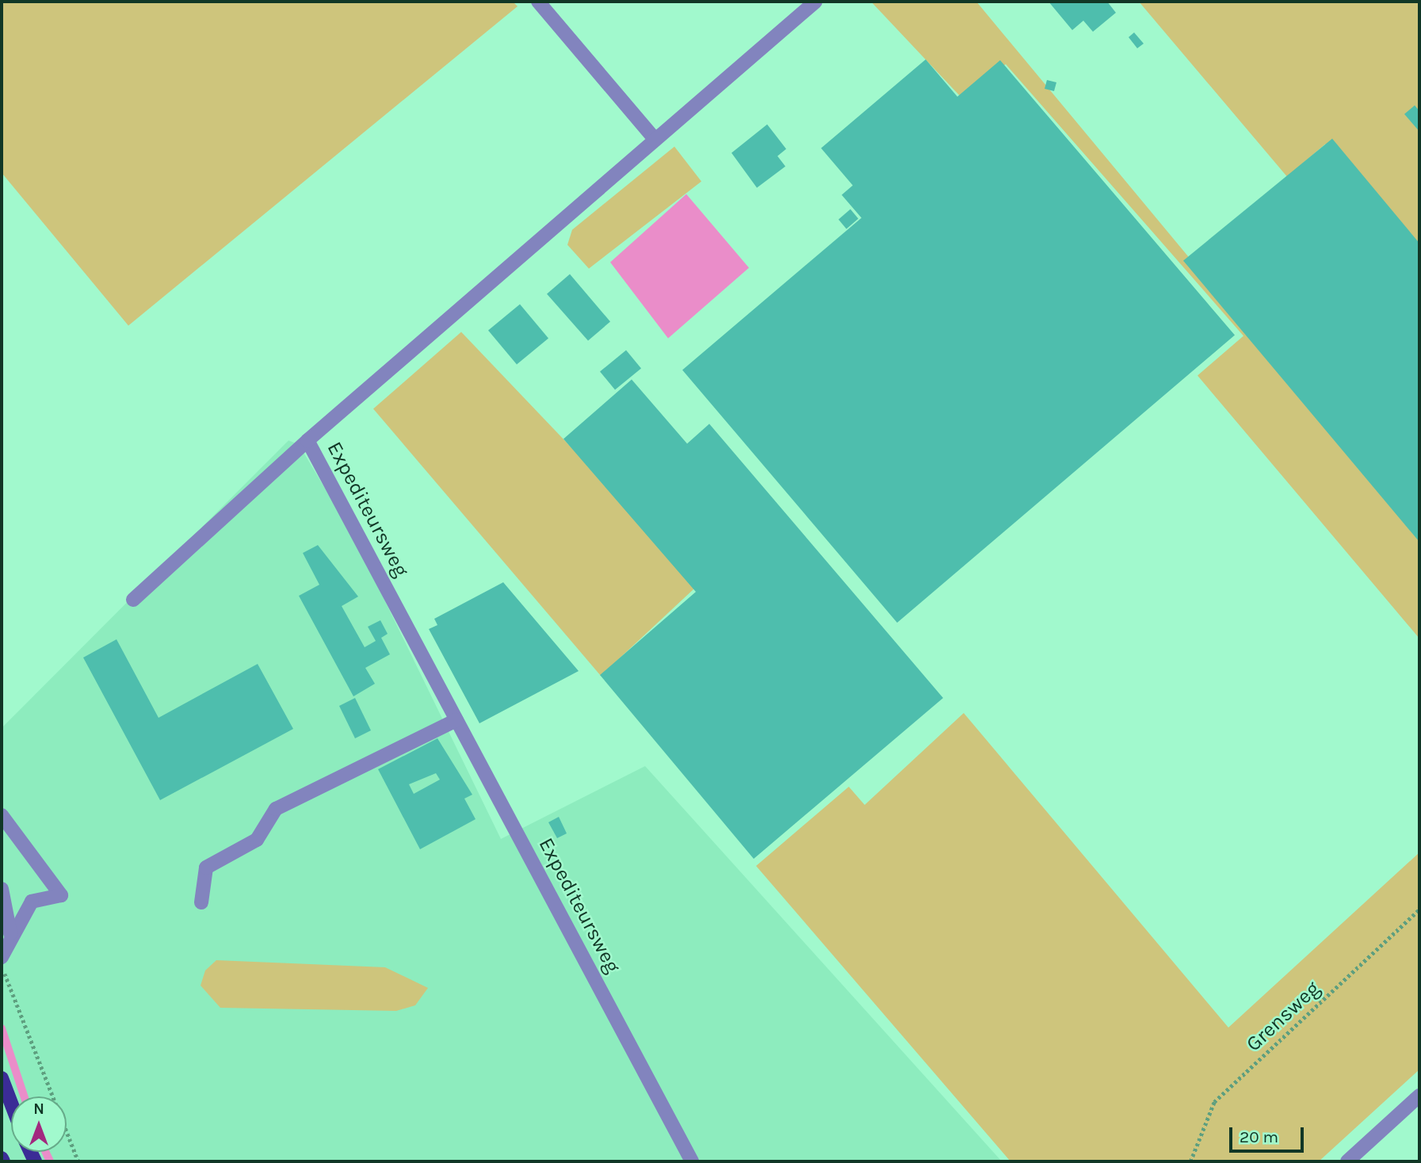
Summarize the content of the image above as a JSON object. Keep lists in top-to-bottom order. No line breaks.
{"streets":{"street":["Expediteursweg"],"path":["Grensweg"]},"scale_bar":"20 m","north":"top"}
